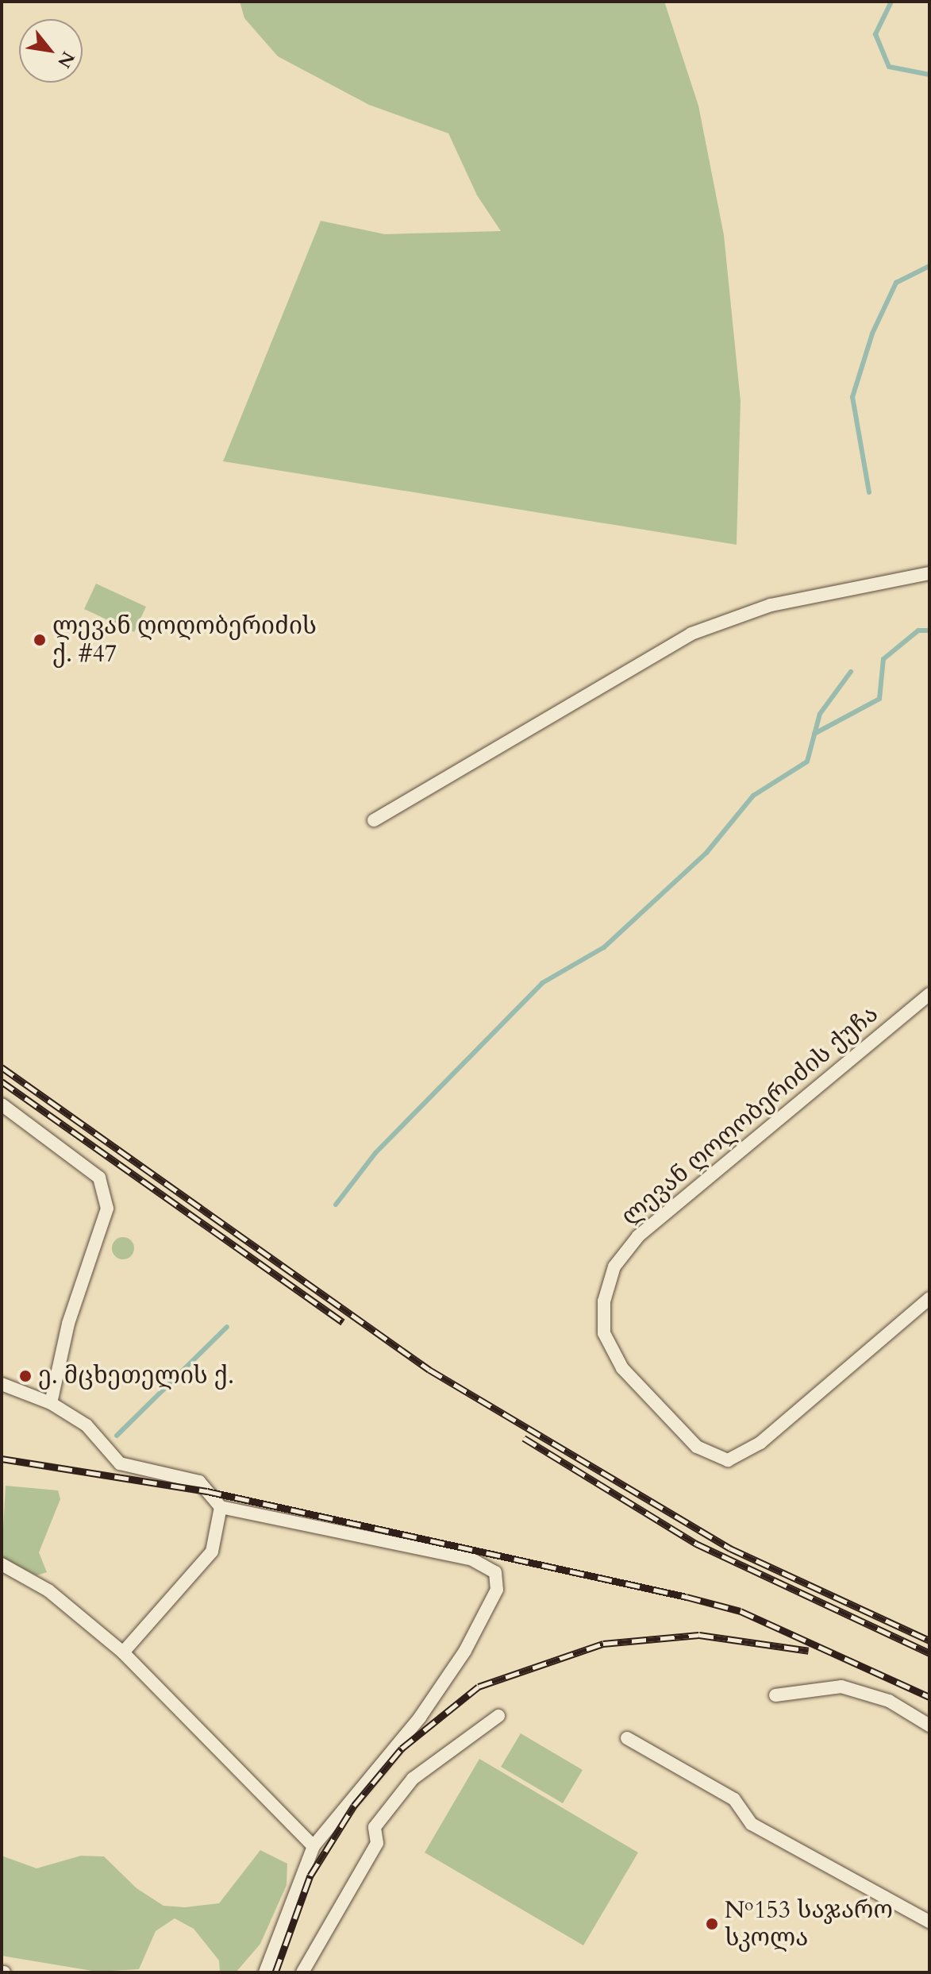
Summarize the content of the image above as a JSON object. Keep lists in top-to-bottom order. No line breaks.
{"streets":{"street":["ლევან ღოღობერიძის ქუჩა"]},"places":["ლევან ღოღობერიძის ქ. #47","ე. მცხეთელის ქ.","№153 საჯარო სკოლა"],"north":"bottom right"}
